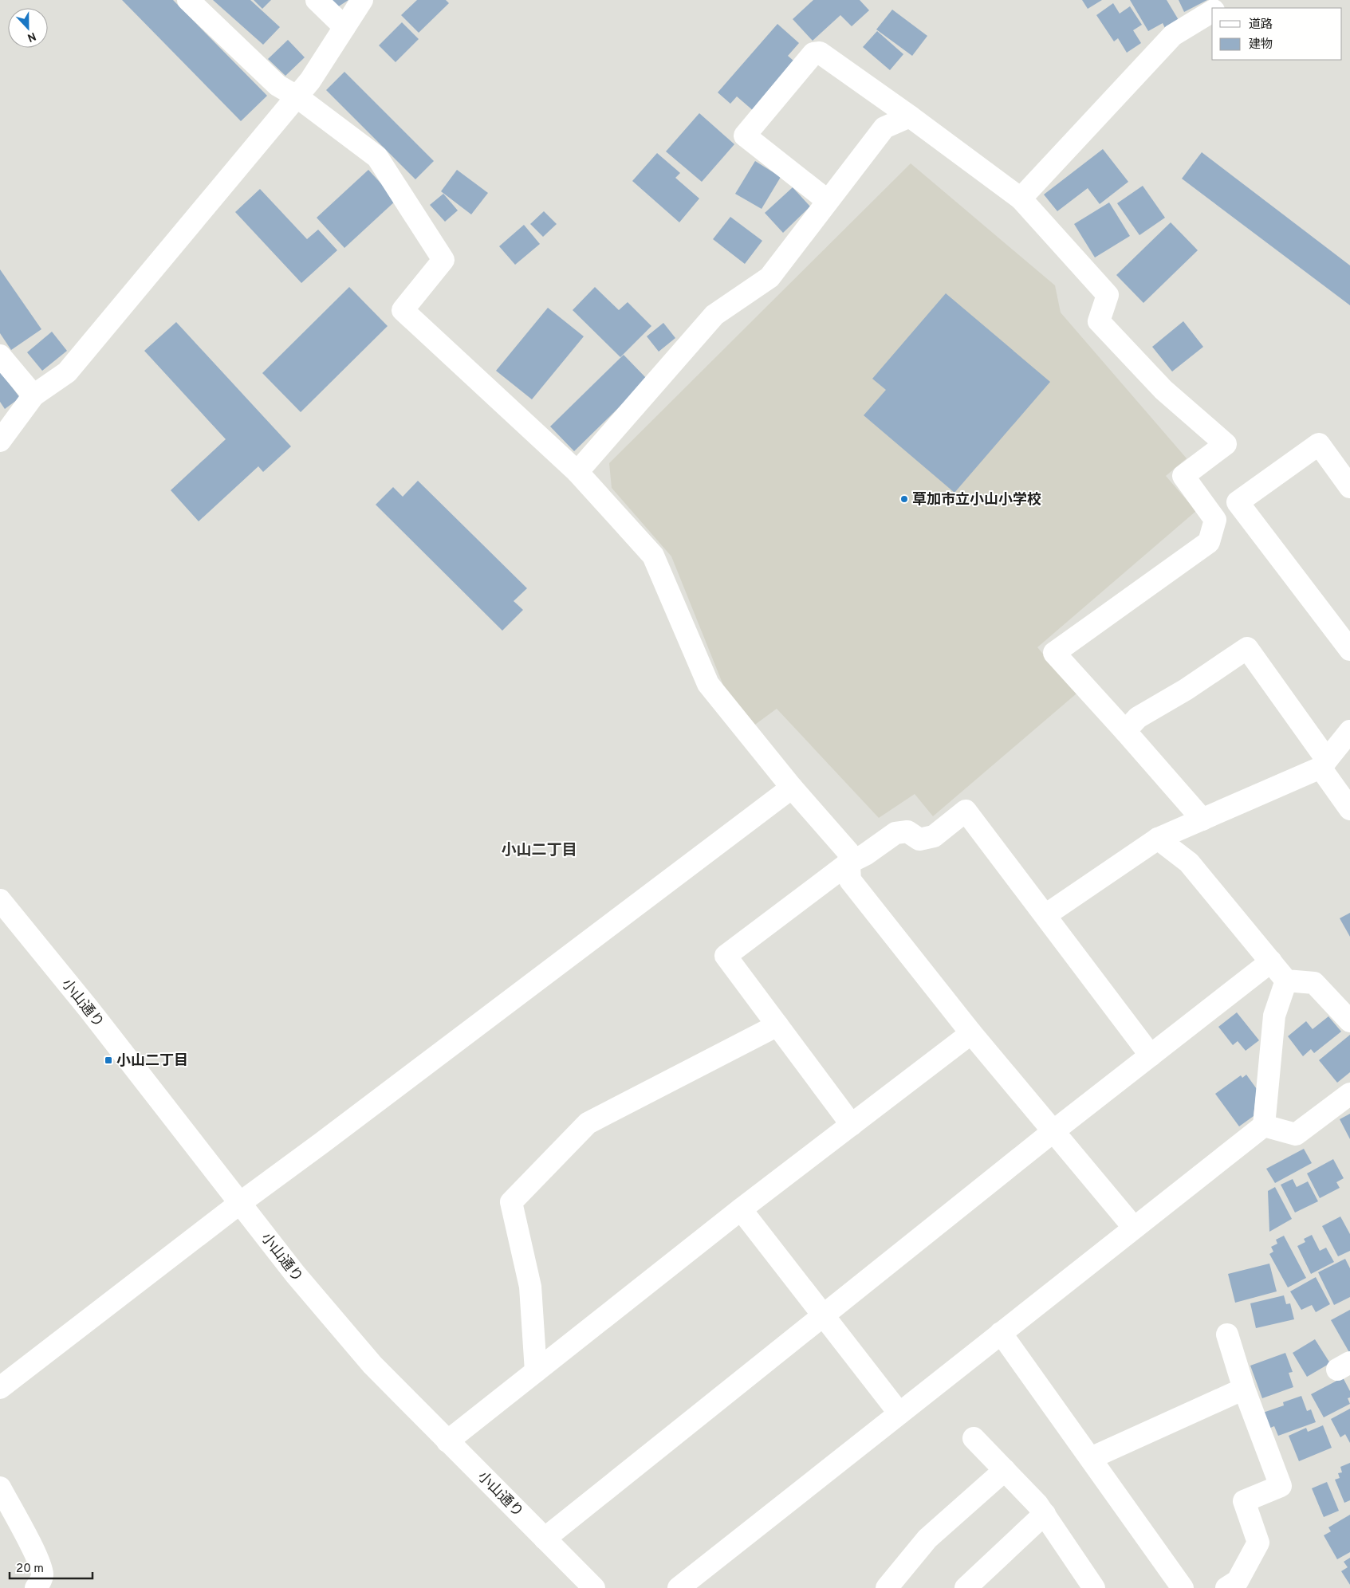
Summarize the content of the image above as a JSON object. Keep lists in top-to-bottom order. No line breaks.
{"streets":{"street":["小山通り"]},"districts":["小山二丁目"],"places":{"other":["草加市立小山小学校"],"transit":["小山二丁目"]},"legend":["道路","建物"],"scale_bar":"20 m","north":"bottom"}
